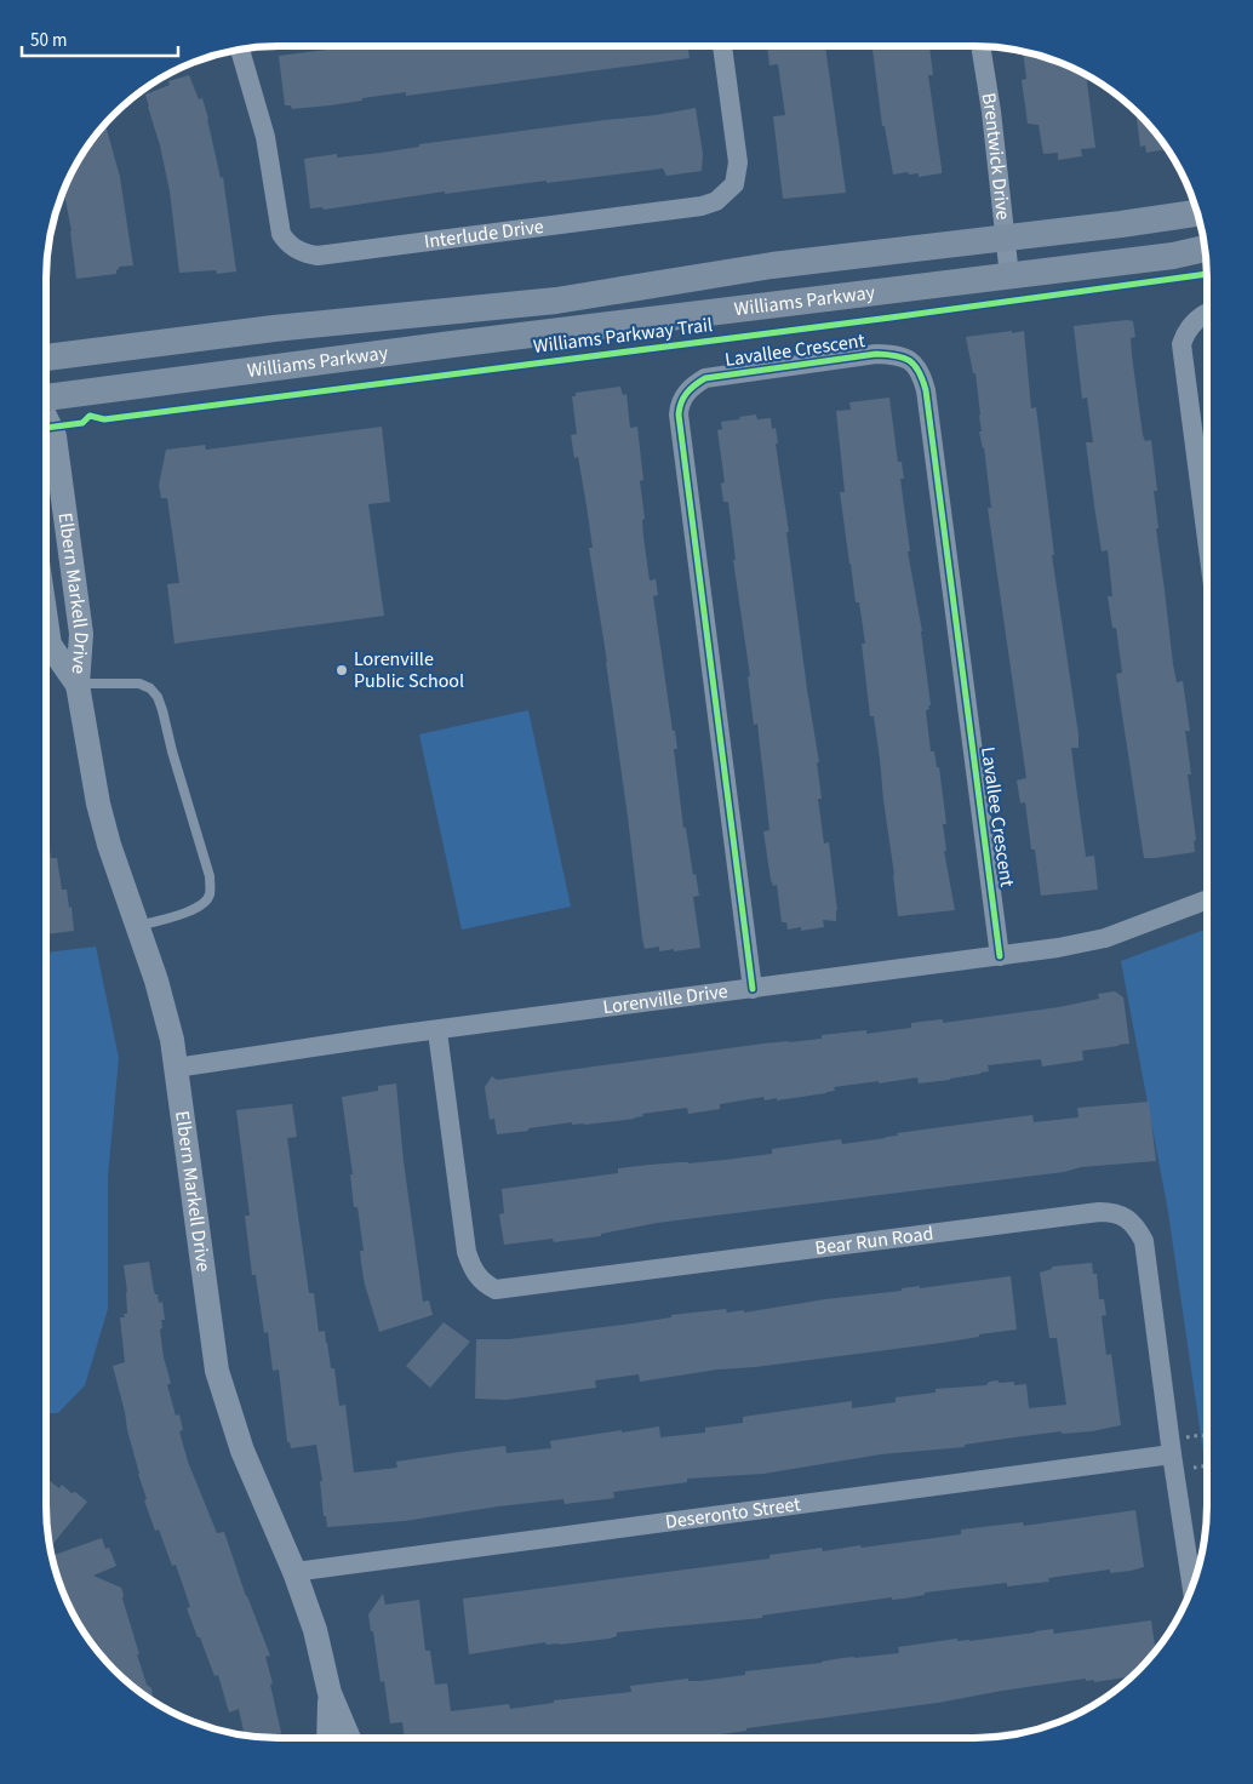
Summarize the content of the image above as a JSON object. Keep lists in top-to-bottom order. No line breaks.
{"streets":{"main road":["Williams Parkway"],"street":["Brentwick Drive","Interlude Drive","Lavallee Crescent","Elbern Markell Drive","Lorenville Drive","Bear Run Road","Deseronto Street"],"cycle path":["Williams Parkway Trail"]},"crossings":[["Brentwick Drive","Williams Parkway"],["Lavallee Crescent","Lorenville Drive"],["Elbern Markell Drive","Lorenville Drive"],["Elbern Markell Drive","Deseronto Street"],["Lorenville Drive","Bear Run Road"],["Bear Run Road","Deseronto Street"]],"places":["Lorenville Public School"],"scale_bar":"50 m"}
